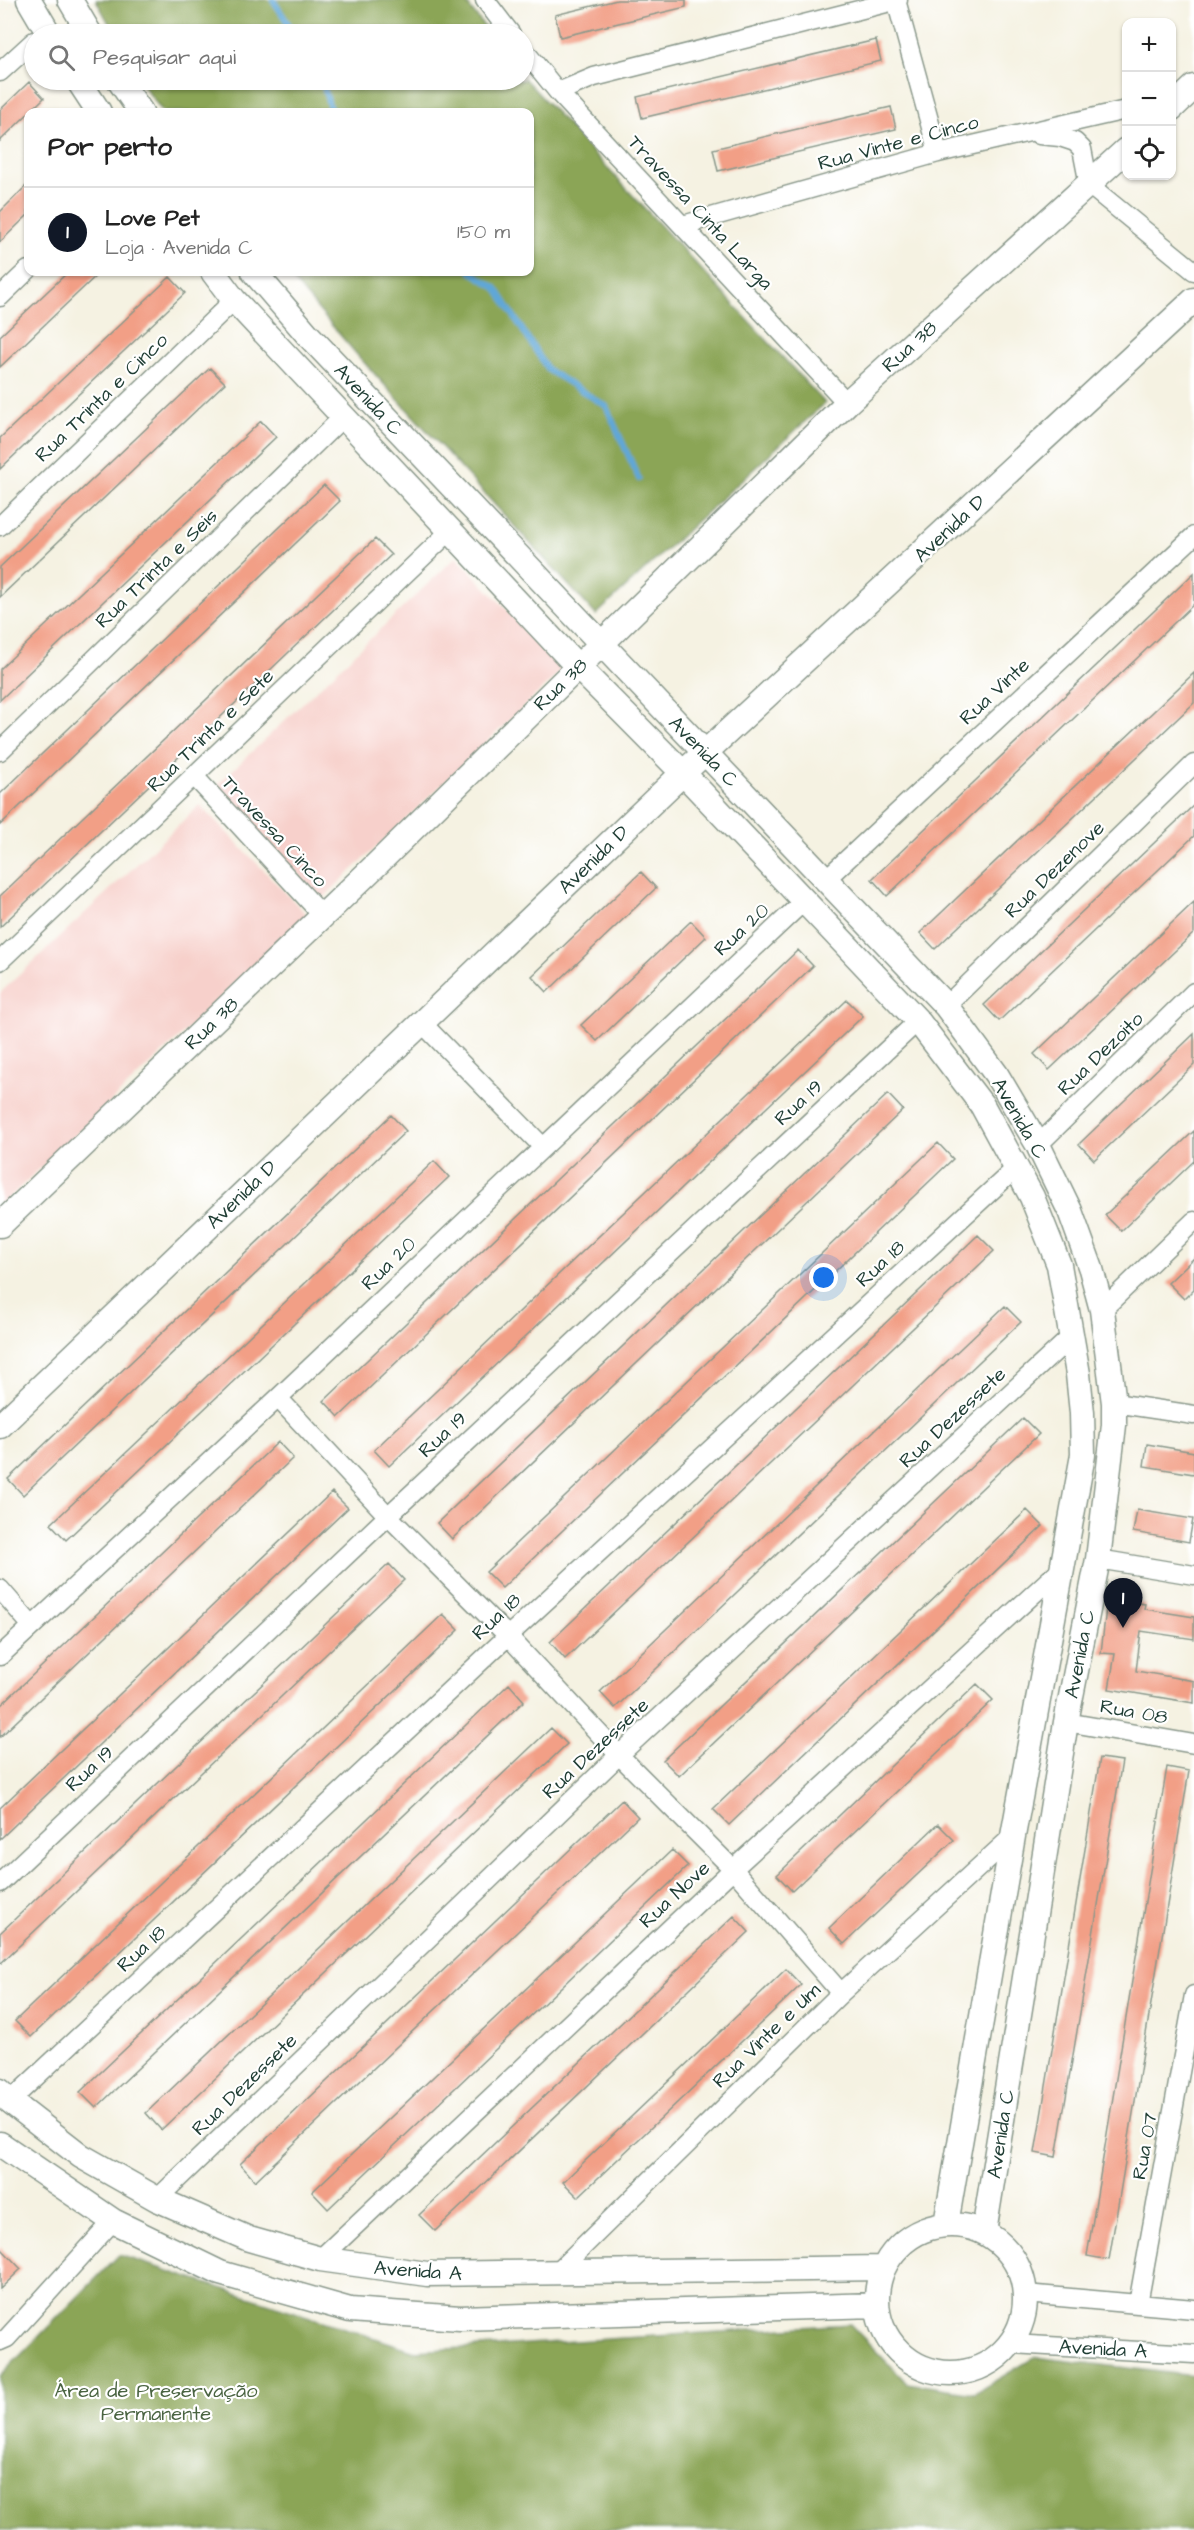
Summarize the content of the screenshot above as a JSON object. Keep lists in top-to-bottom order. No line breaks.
{"streets":{"street":["Rua Vinte e Cinco","Travessa Cinta Larga","Rua 38","Rua Trinta e Cinco","Avenida C","Avenida D","Rua Trinta e Seis","Rua Vinte","Rua Trinta e Sete","Travessa Cinco","Rua Dezenove","Rua 20","Rua Dezoito","Rua 19","Rua 18","Rua Dezessete","Rua 08","Rua Nove","Rua Vinte e Um","Rua 07","Avenida A"]},"crossings":[["Rua Vinte e Cinco","Travessa Cinta Larga"],["Travessa Cinta Larga","Rua 38"],["Rua 38","Avenida C"],["Rua 38","Travessa Cinco"],["Rua Trinta e Cinco","Avenida C"],["Avenida C","Avenida D"],["Avenida C","Rua Trinta e Seis"],["Avenida C","Rua Vinte"],["Avenida C","Rua Trinta e Sete"],["Avenida C","Rua Dezenove"],["Avenida C","Rua 20"],["Avenida C","Rua Dezoito"],["Avenida C","Rua 19"],["Avenida C","Rua 18"],["Avenida C","Rua Dezessete"],["Avenida C","Rua 08"],["Avenida C","Rua Nove"],["Avenida C","Rua Vinte e Um"],["Avenida C","Avenida A"],["Rua Trinta e Sete","Travessa Cinco"],["Rua 18","Avenida A"],["Rua Dezessete","Avenida A"],["Rua Nove","Avenida A"],["Rua Vinte e Um","Avenida A"]],"parks":["Área de Preservação Permanente"],"page":{"map_buttons":["+","−"],"search":"Pesquisar aqui","heading":"Por perto","list":[{"mark":"1","name":"Love Pet","note":"Loja · Avenida C","value":"150 m"}],"pins":"1"}}
